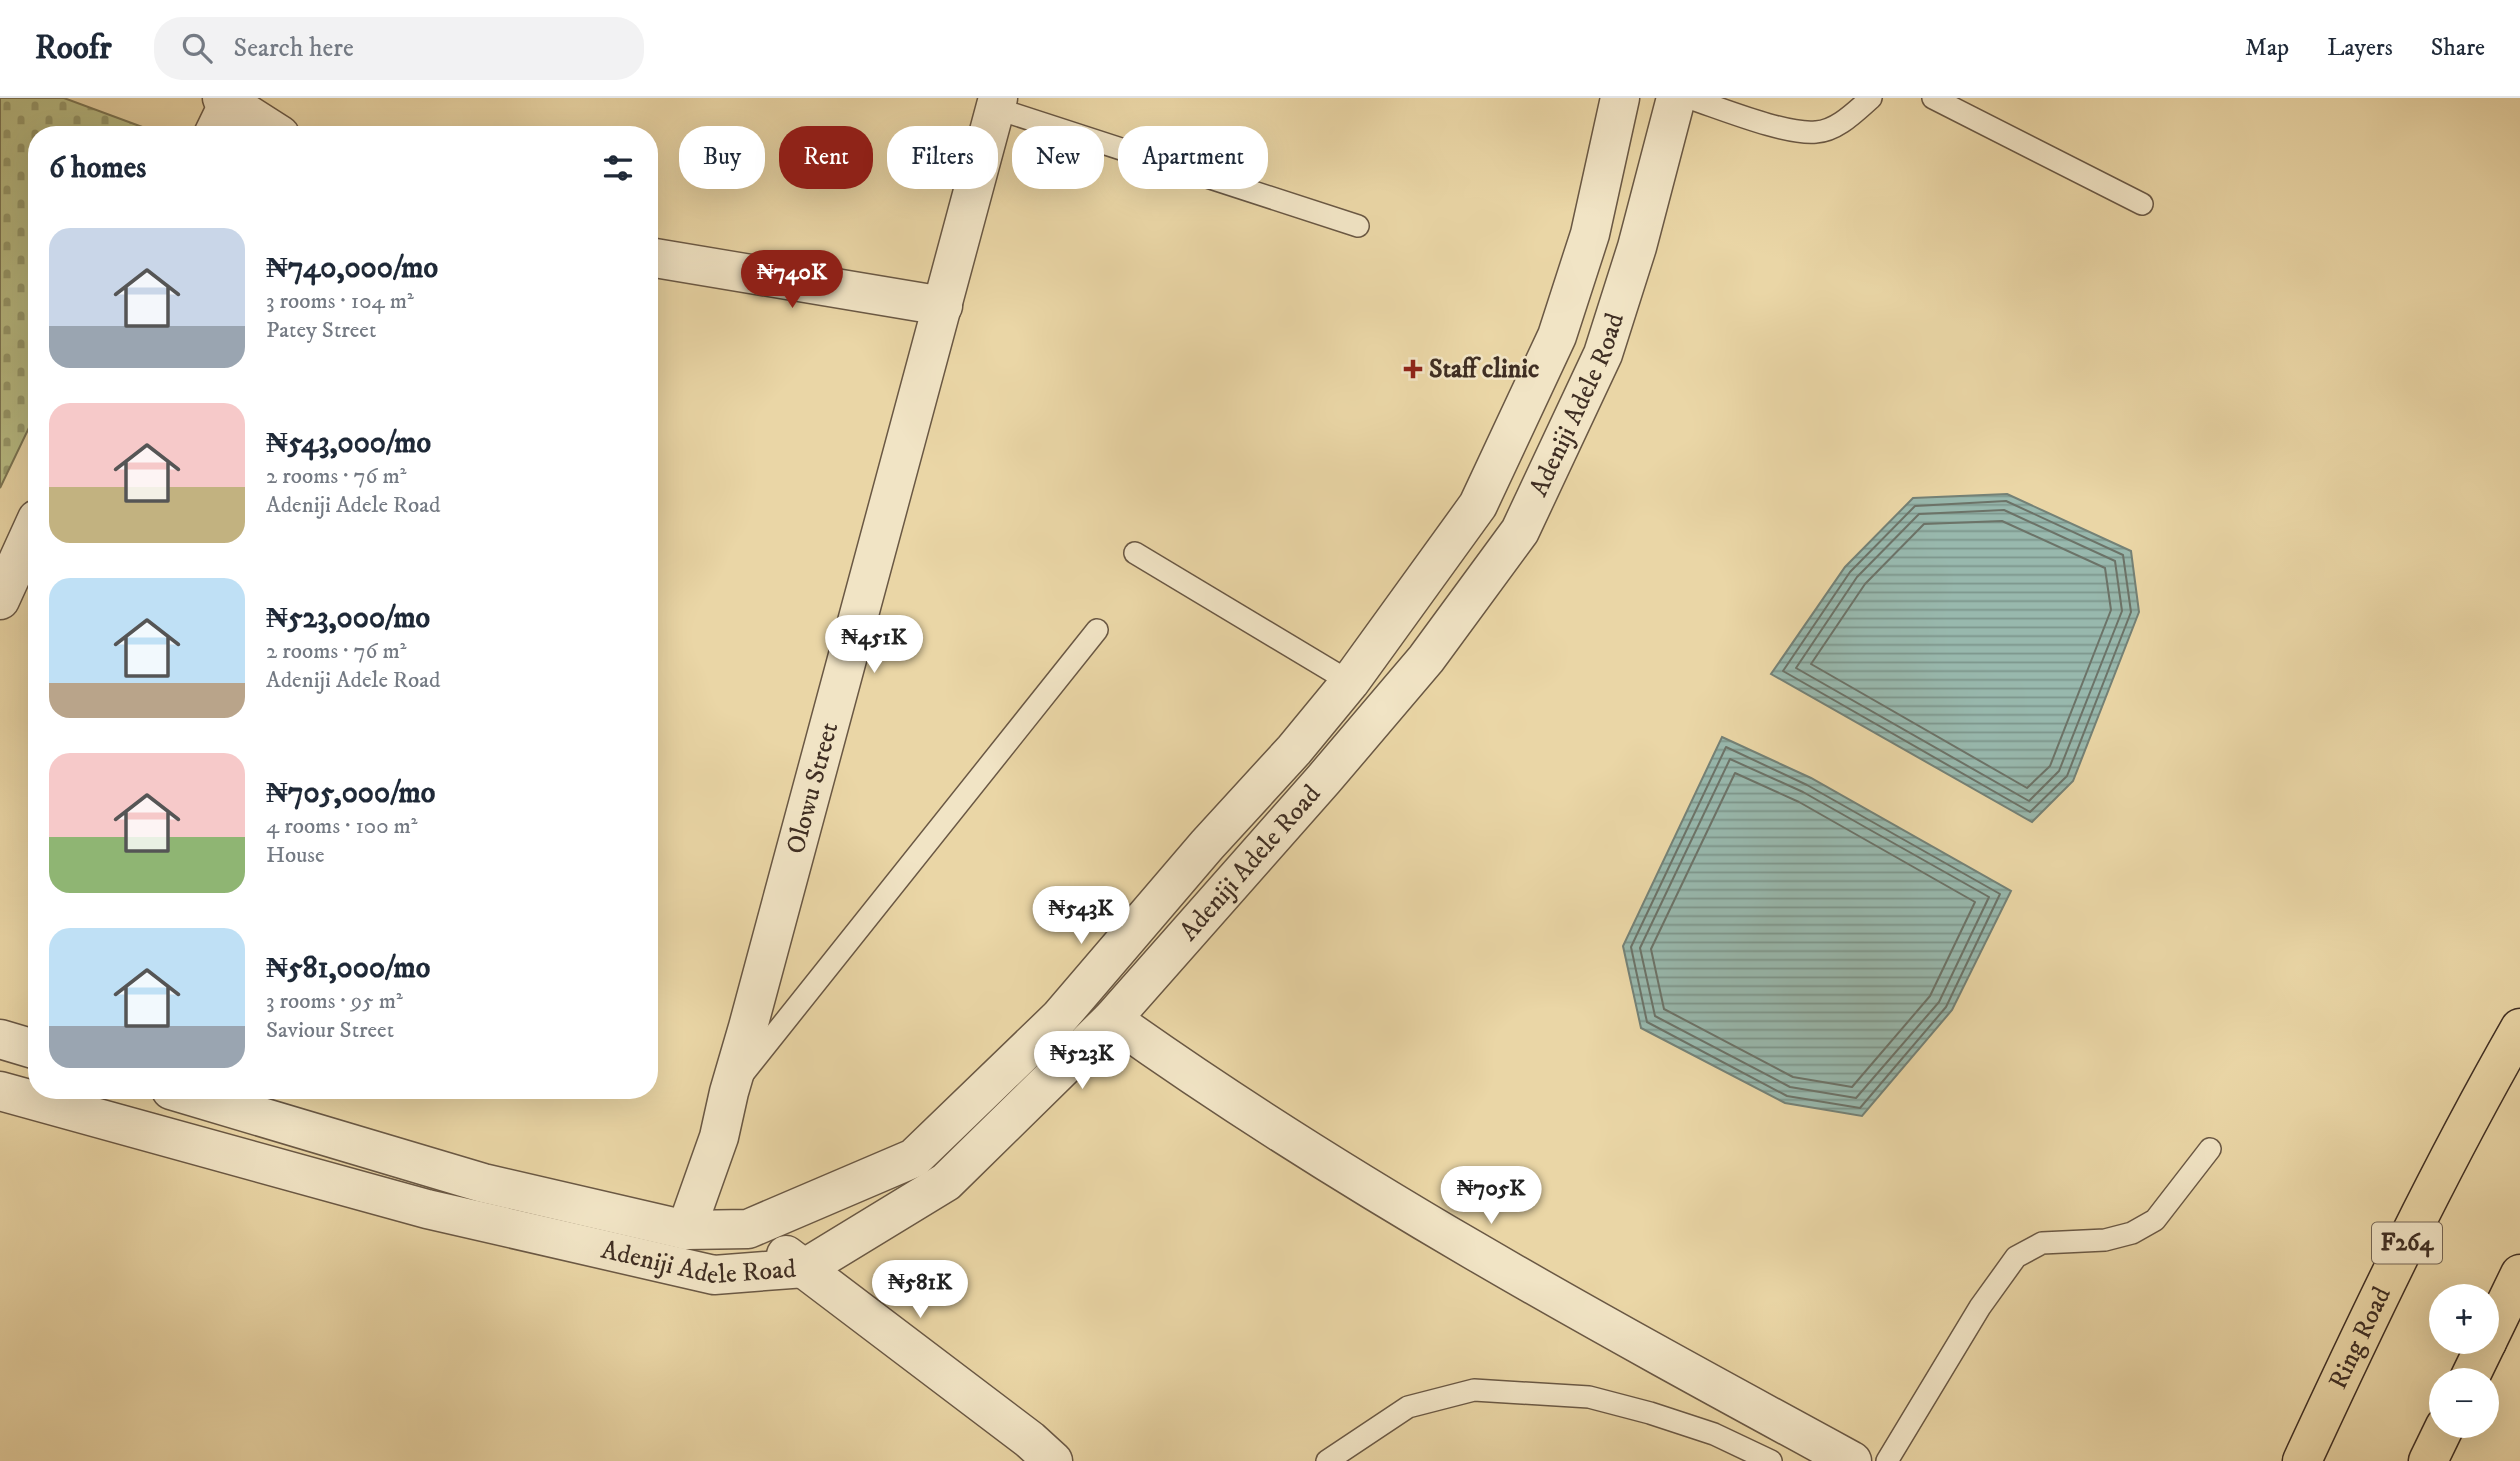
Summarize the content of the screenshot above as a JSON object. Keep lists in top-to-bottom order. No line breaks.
{"streets":{"highway":["F264","Ring Road"],"street":["Adeniji Adele Road","Olowu Street"]},"crossings":[["Adeniji Adele Road","Olowu Street"]],"places":{"health":["Staff clinic"]},"page":{"header":"Roofr","search":"Search here","nav":["Map","Layers","Share"],"chip":["Buy","Rent","Filters","New","Apartment"],"heading":"6 homes","list":[{"name":"₦740,000/mo","note":"3 rooms · 104 m² · Patey Street"},{"name":"₦543,000/mo","note":"2 rooms · 76 m² · Adeniji Adele Road"},{"name":"₦523,000/mo","note":"2 rooms · 76 m² · Adeniji Adele Road"},{"name":"₦705,000/mo","note":"4 rooms · 100 m² · House"},{"name":"₦581,000/mo","note":"3 rooms · 95 m² · Saviour Street"}],"price":["₦740K","₦451K","₦543K","₦523K","₦705K","₦581K"],"map_buttons":["+","−"]}}
